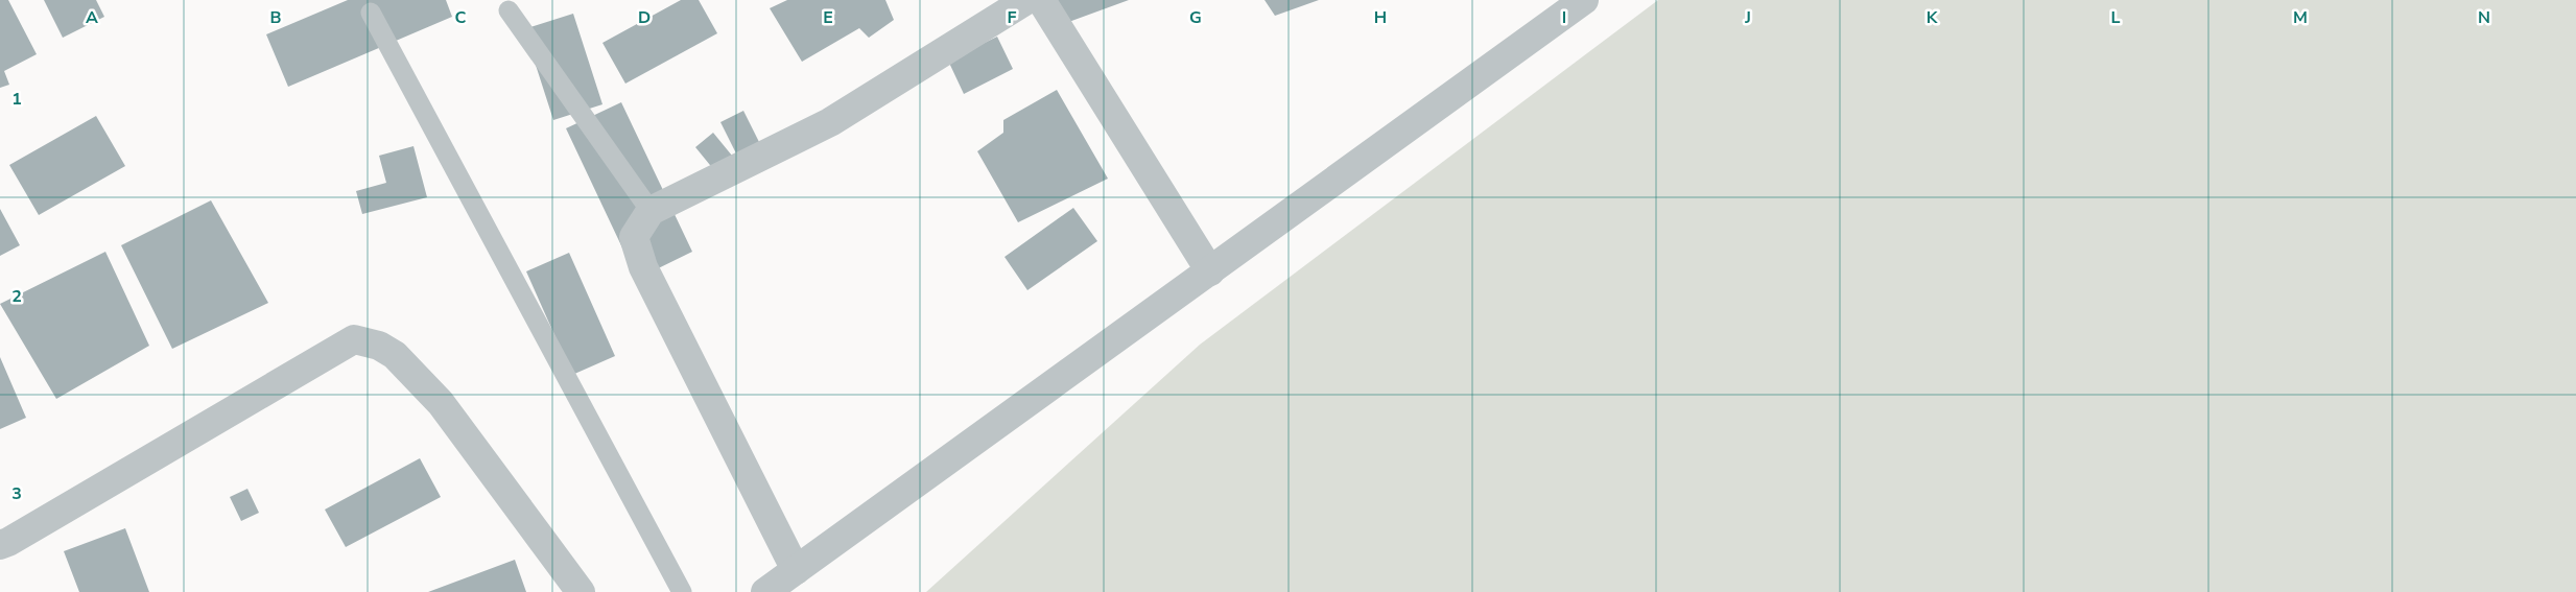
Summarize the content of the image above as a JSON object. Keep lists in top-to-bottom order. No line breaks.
{"grid":{"columns":["A","B","C","D","E","F","G","H","I","J","K","L","M","N"],"rows":["1","2","3"]}}
